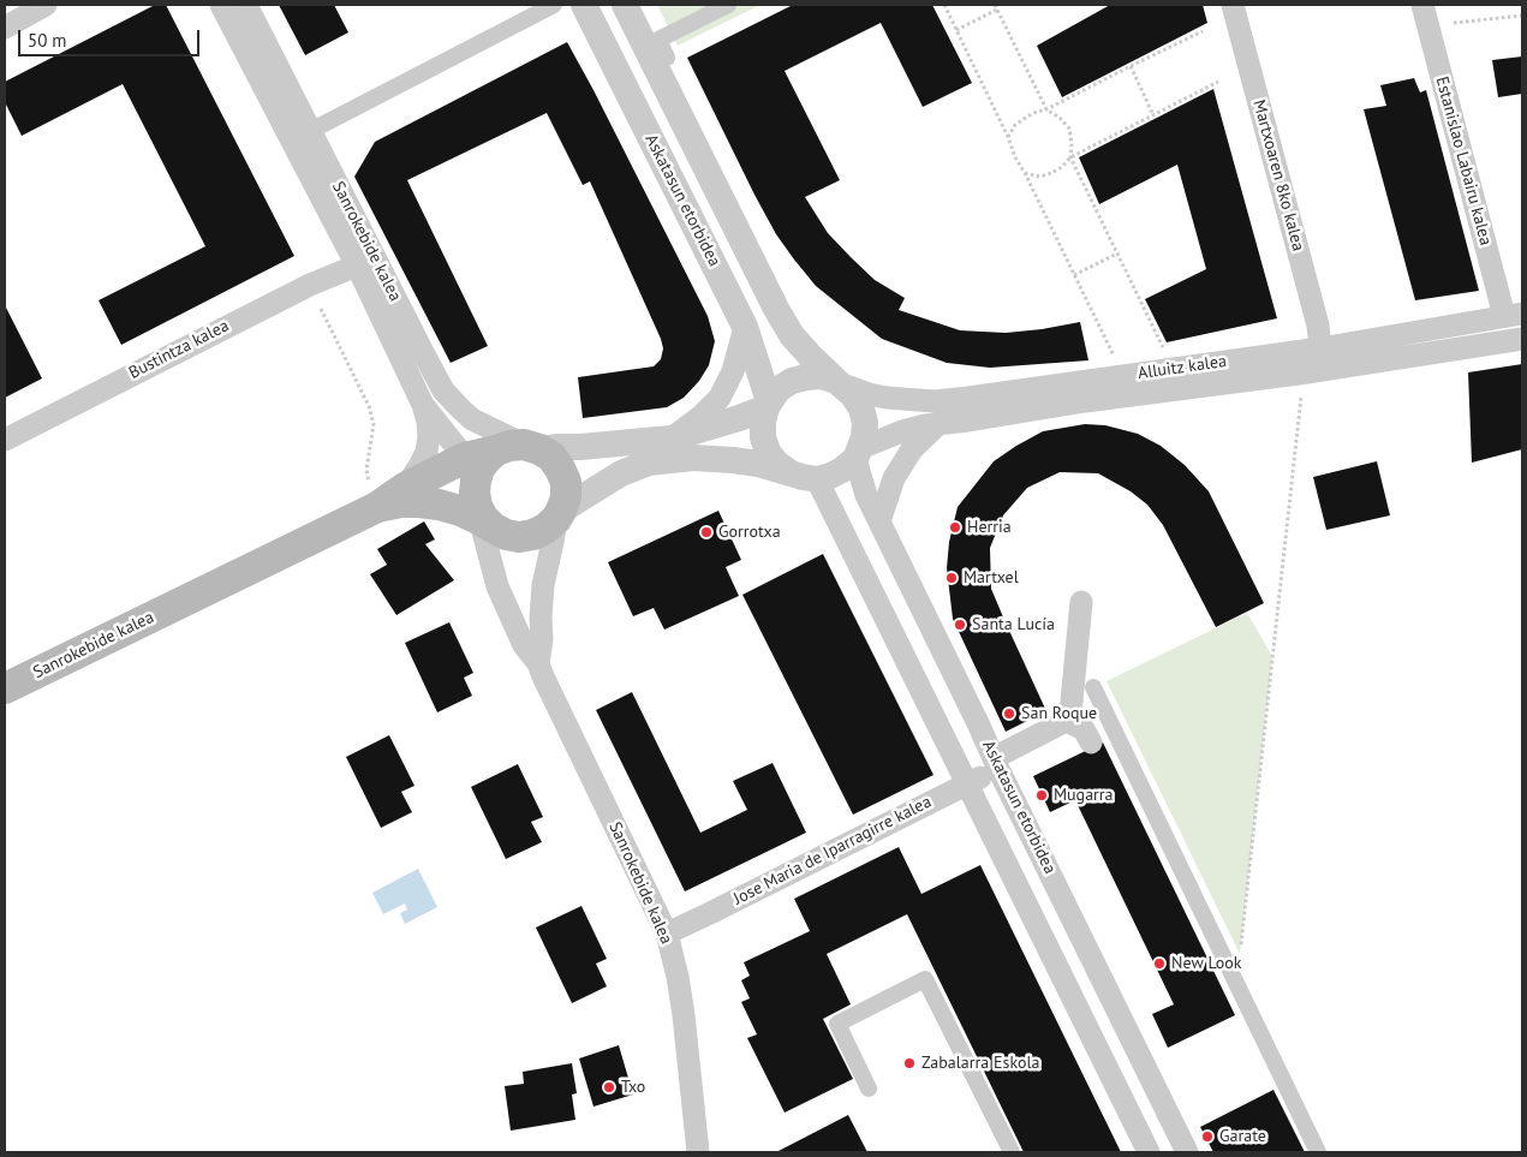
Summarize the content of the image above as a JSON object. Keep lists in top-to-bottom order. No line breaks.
{"streets":{"main road":["Sanrokebide kalea"],"street":["Estanislao Labairu kalea","Martxoaren 8ko kalea","Askatasun etorbidea","Bustintza kalea","Alluitz kalea","Jose Maria de Iparragirre kalea"]},"crossings":[["Estanislao Labairu kalea","Alluitz kalea"],["Martxoaren 8ko kalea","Alluitz kalea"],["Askatasun etorbidea","Alluitz kalea"],["Askatasun etorbidea","Jose Maria de Iparragirre kalea"],["Sanrokebide kalea","Bustintza kalea"],["Sanrokebide kalea","Jose Maria de Iparragirre kalea"]],"places":["Herria","Gorrotxa","Martxel","Santa Lucía","San Roque","Mugarra","New Look","Zabalarra Eskola","Txo","Garate"],"scale_bar":"50 m"}
